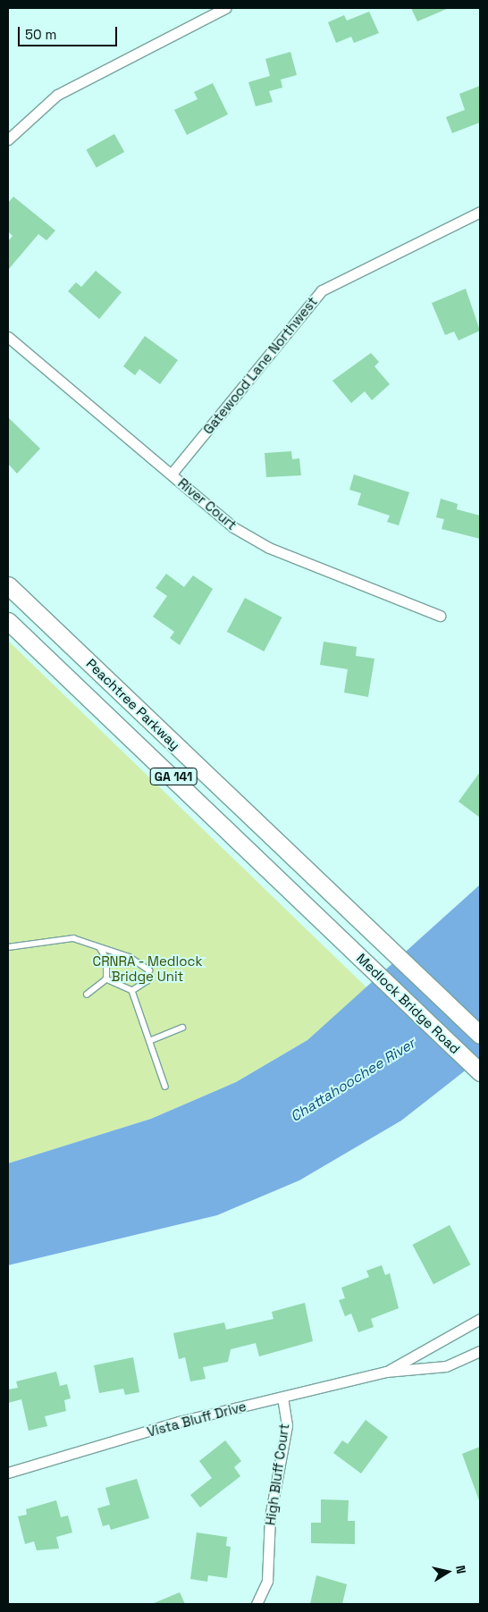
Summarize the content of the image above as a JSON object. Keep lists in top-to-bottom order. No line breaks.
{"streets":{"highway":["Peachtree Parkway","GA 141","Medlock Bridge Road"],"street":["Gatewood Lane Northwest","River Court","Vista Bluff Drive","High Bluff Court"]},"crossings":[["Gatewood Lane Northwest","River Court"],["Peachtree Parkway","Medlock Bridge Road"],["Vista Bluff Drive","High Bluff Court"]],"water":["Chattahoochee River"],"parks":["CRNRA - Medlock Bridge Unit"],"scale_bar":"50 m","north":"right"}
